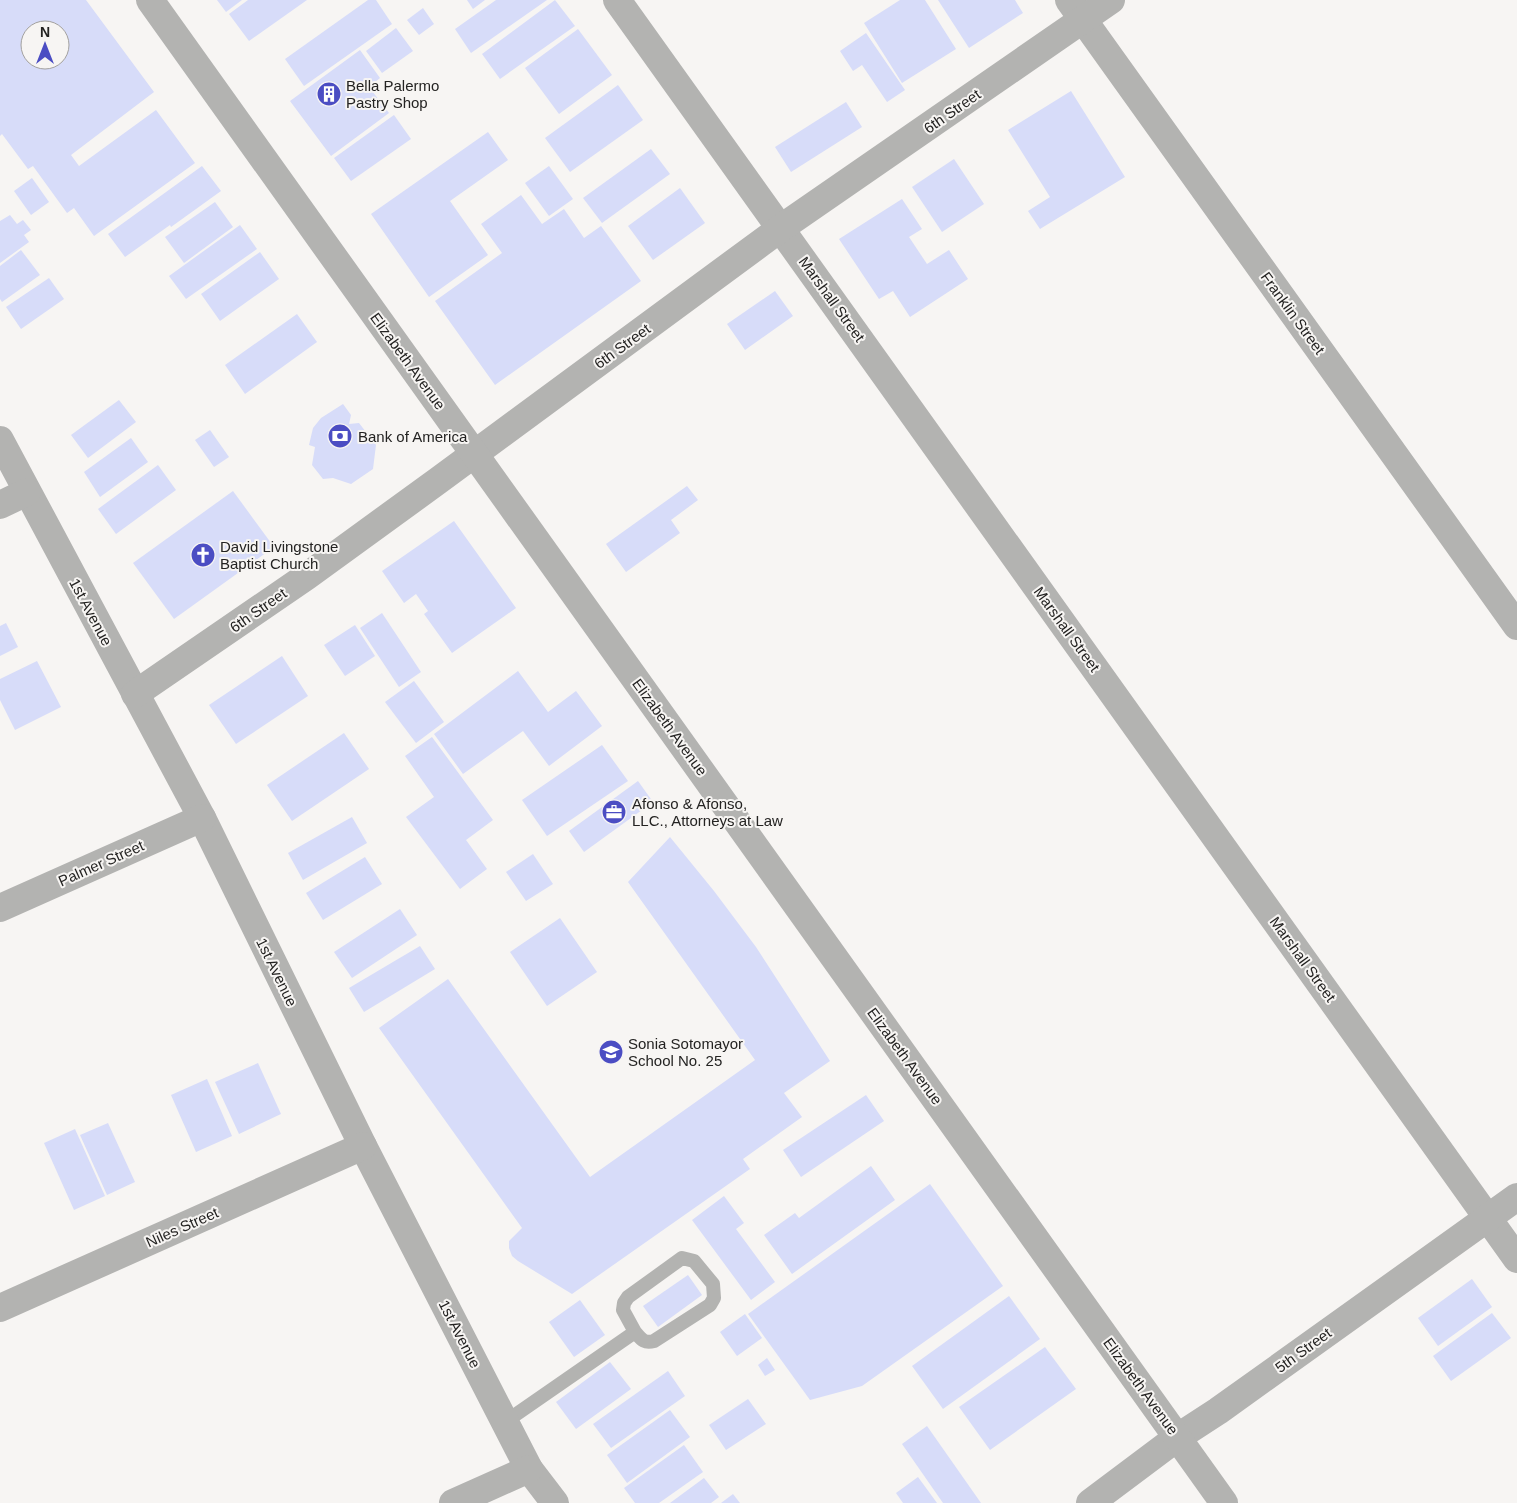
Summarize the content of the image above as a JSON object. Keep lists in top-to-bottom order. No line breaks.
{"streets":{"street":["6th Street","Marshall Street","Franklin Street","Elizabeth Avenue","1st Avenue","Palmer Street","Niles Street","5th Street"]},"crossings":[["6th Street","Marshall Street"],["6th Street","Franklin Street"],["6th Street","Elizabeth Avenue"],["6th Street","1st Avenue"],["Marshall Street","5th Street"],["Elizabeth Avenue","5th Street"],["1st Avenue","Palmer Street"],["1st Avenue","Niles Street"]],"places":{"building":["Bella Palermo Pastry Shop"],"bank":["Bank of America"],"church":["David Livingstone Baptist Church"],"office":["Afonso & Afonso, LLC., Attorneys at Law"],"school or university":["Sonia Sotomayor School No. 25"]},"north":"top"}
